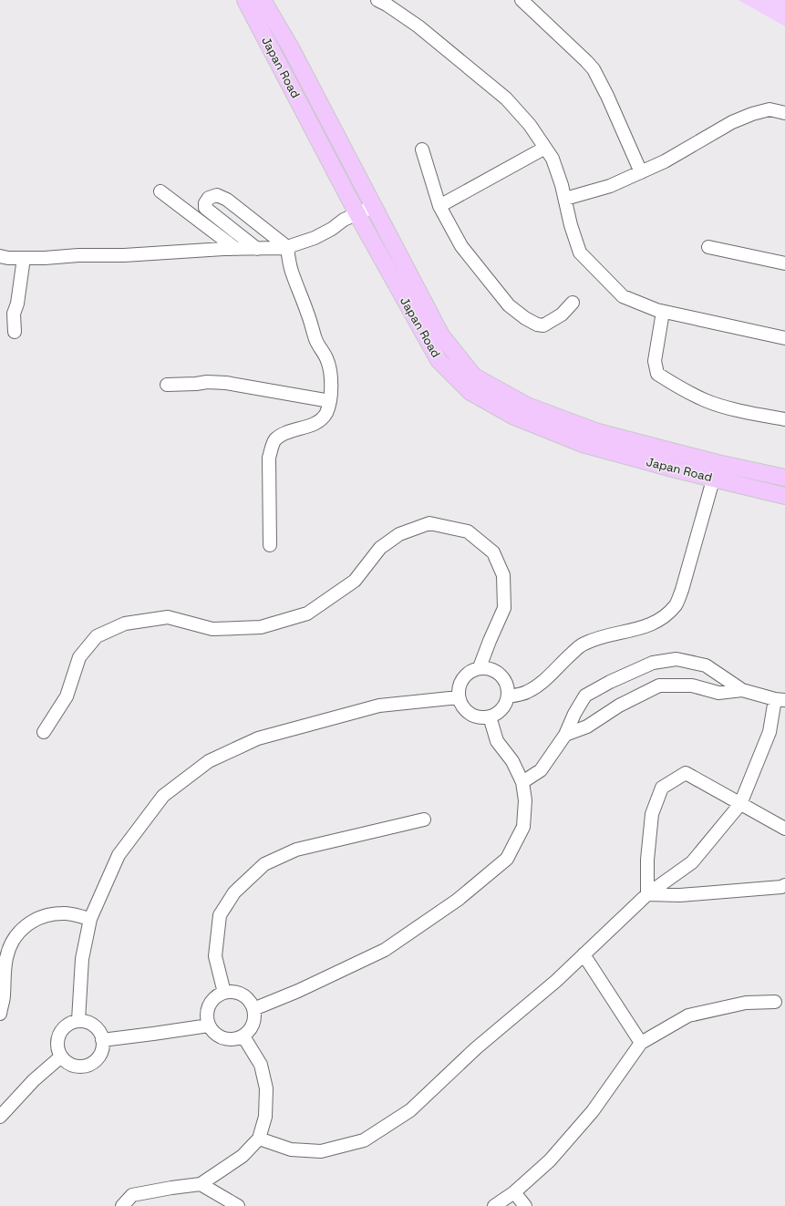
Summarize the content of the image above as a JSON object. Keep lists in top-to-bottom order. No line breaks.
{"streets":{"main road":["Japan Road"]}}
